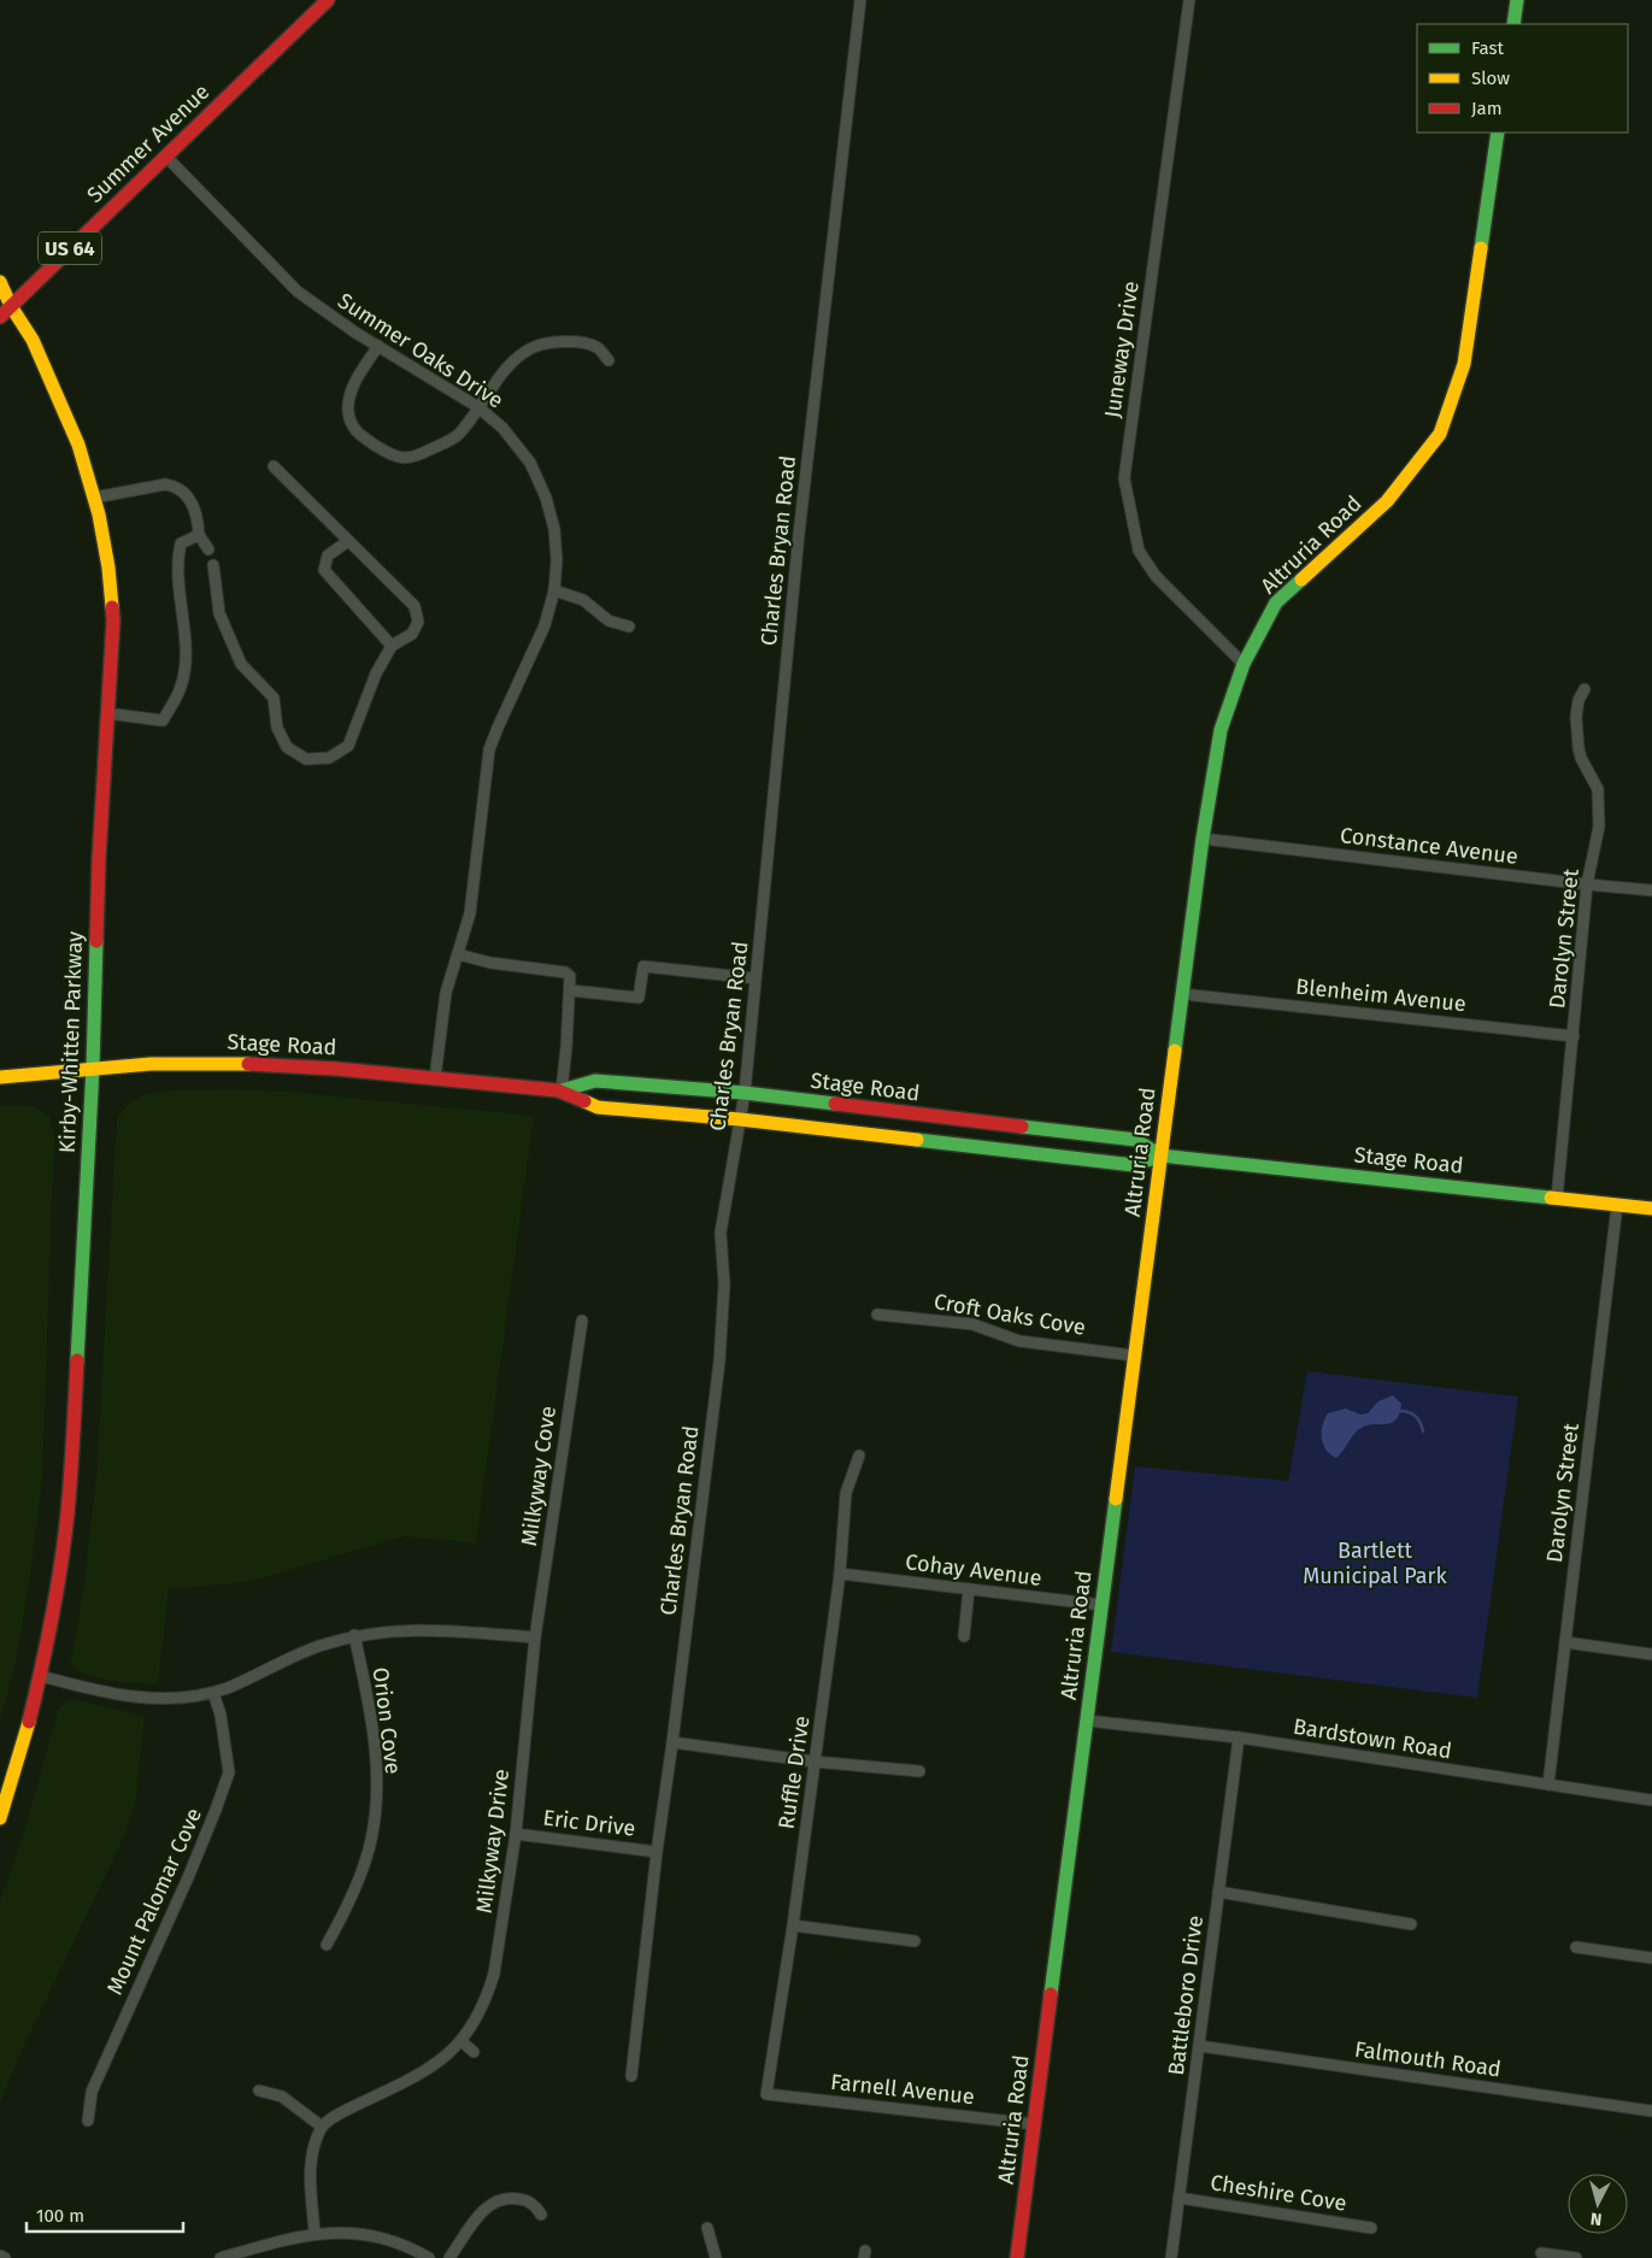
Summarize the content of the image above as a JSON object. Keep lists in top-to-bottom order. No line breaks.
{"streets":{"main road":["Summer Avenue","US 64","Altruria Road","Kirby-Whitten Parkway","Stage Road"],"street":["Juneway Drive","Summer Oaks Drive","Charles Bryan Road","Constance Avenue","Darolyn Street","Blenheim Avenue","Croft Oaks Cove","Milkyway Cove","Cohay Avenue","Orion Cove","Bardstown Road","Ruffle Drive","Eric Drive","Milkyway Drive","Mount Palomar Cove","Battleboro Drive","Falmouth Road","Farnell Avenue","Cheshire Cove"]},"crossings":[["Summer Avenue","Summer Oaks Drive"],["Summer Avenue","Kirby-Whitten Parkway"],["Juneway Drive","Altruria Road"],["Summer Oaks Drive","Stage Road"],["Altruria Road","Constance Avenue"],["Altruria Road","Blenheim Avenue"],["Altruria Road","Stage Road"],["Altruria Road","Croft Oaks Cove"],["Altruria Road","Cohay Avenue"],["Altruria Road","Bardstown Road"],["Altruria Road","Farnell Avenue"],["Charles Bryan Road","Stage Road"],["Charles Bryan Road","Eric Drive"],["Constance Avenue","Darolyn Street"],["Darolyn Street","Blenheim Avenue"],["Darolyn Street","Stage Road"],["Darolyn Street","Bardstown Road"],["Kirby-Whitten Parkway","Stage Road"],["Milkyway Cove","Milkyway Drive"],["Cohay Avenue","Ruffle Drive"],["Bardstown Road","Battleboro Drive"],["Ruffle Drive","Farnell Avenue"],["Eric Drive","Milkyway Drive"],["Battleboro Drive","Falmouth Road"],["Battleboro Drive","Cheshire Cove"]],"parks":["Bartlett Municipal Park"],"legend":["Fast","Slow","Jam"],"scale_bar":"100 m","north":"bottom"}
